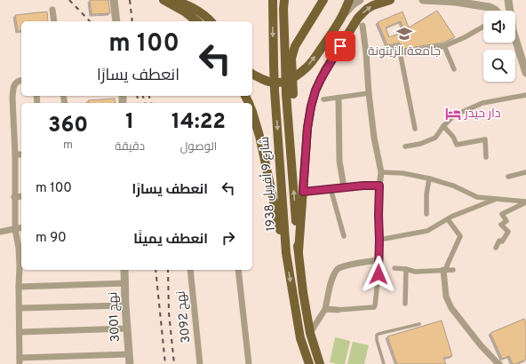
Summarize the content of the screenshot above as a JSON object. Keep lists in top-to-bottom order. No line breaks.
{"streets":{"main road":["شارع 9 أفريل 1938"],"street":["نهج 3001","نهج 3092"]},"places":{"school or university":["جامعة الزيتونة"],"hotel":["دار حيدر"]},"page":{"turn":["100 m","انعطف يسارًا"],"eta":["14:22","الوصول","1","دقيقة","360","m"],"list":[{"name":"انعطف يسارًا","value":"100 m"},{"name":"انعطف يمينًا","value":"90 m"}]}}
